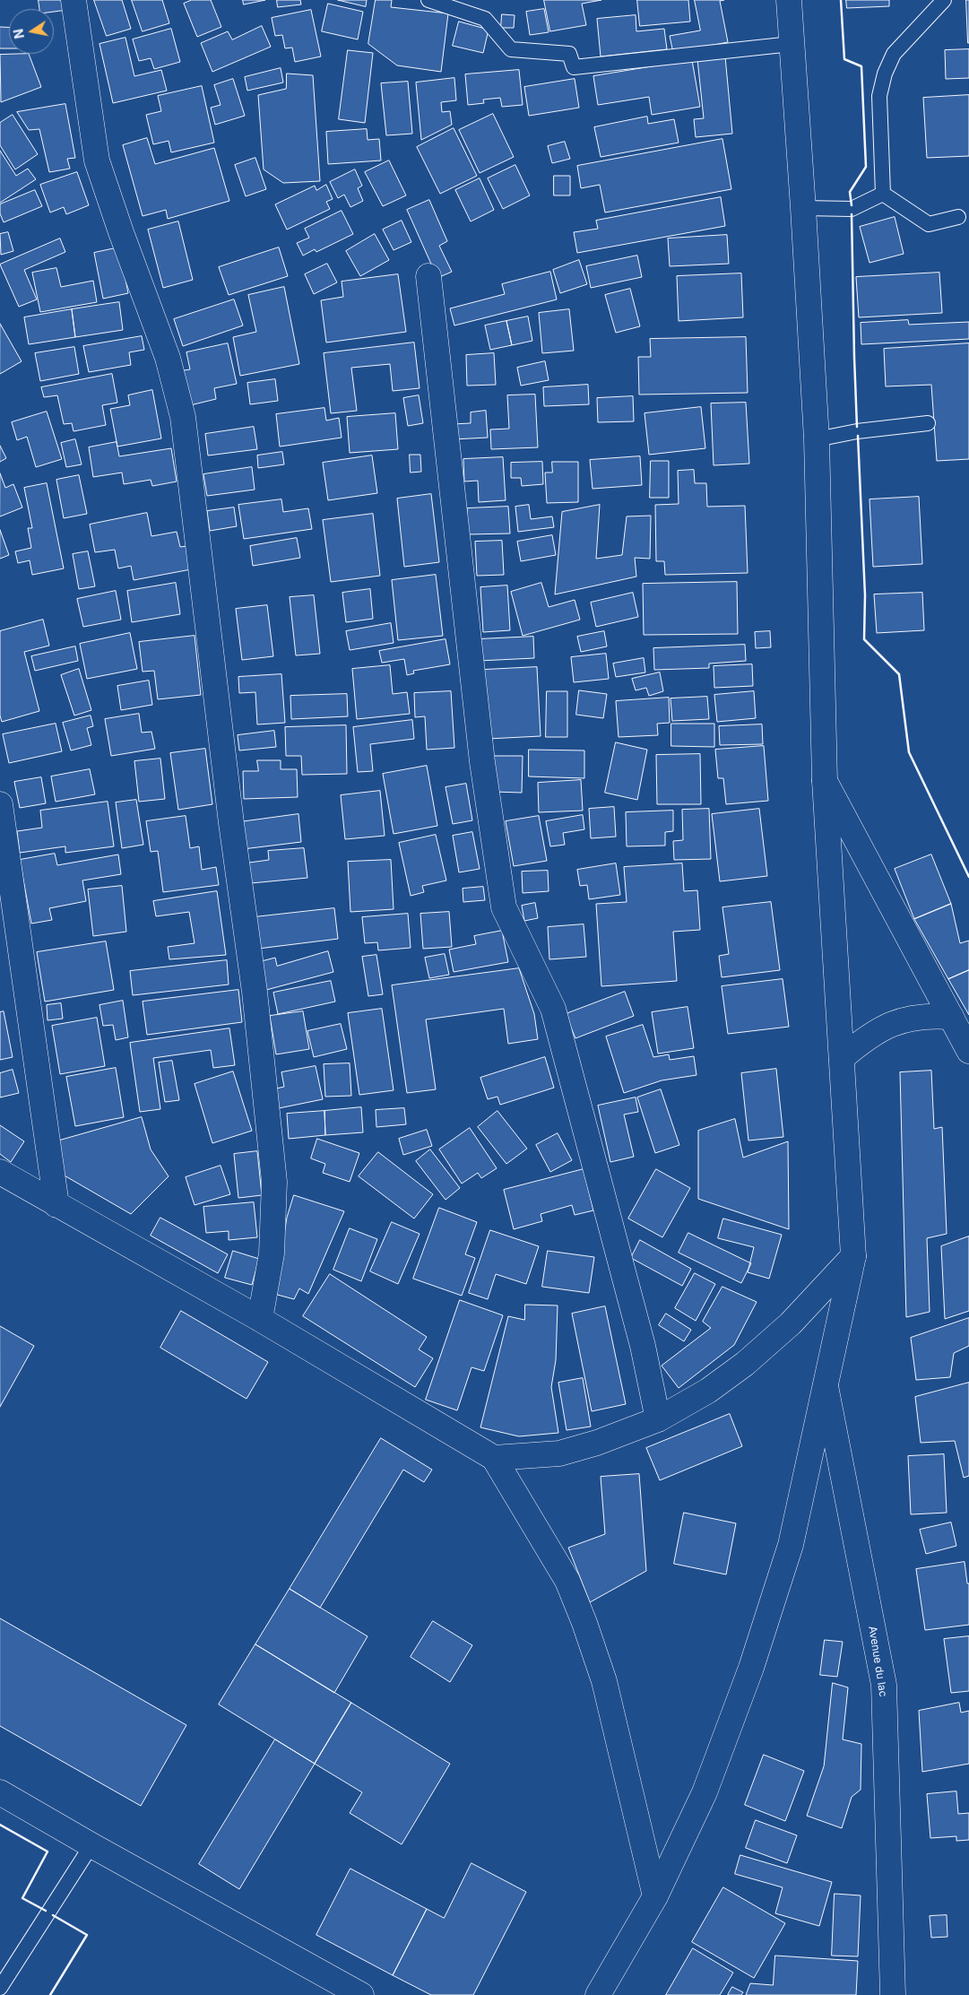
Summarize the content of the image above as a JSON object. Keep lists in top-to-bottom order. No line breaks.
{"streets":{"main road":["Avenue du lac"]},"north":"left"}
